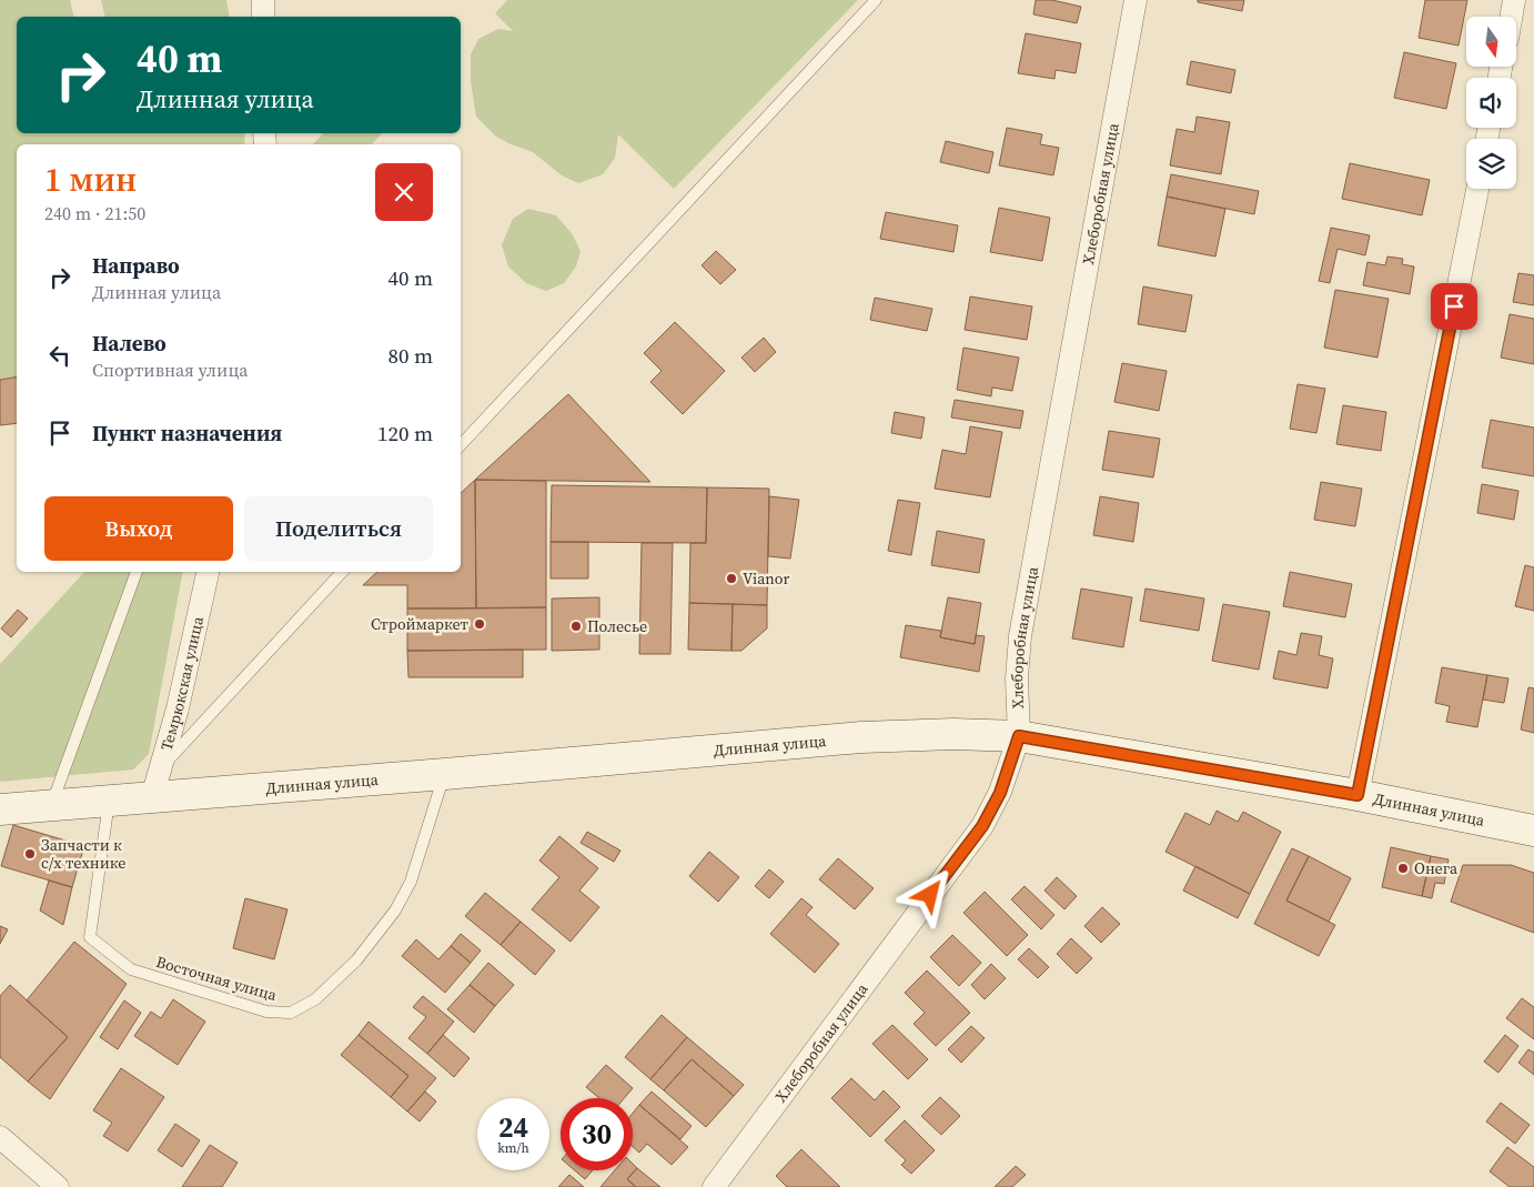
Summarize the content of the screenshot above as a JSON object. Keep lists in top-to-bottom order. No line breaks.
{"streets":{"street":["Хлеборобная улица","Темрюкская улица","Длинная улица"],"lane":["Восточная улица"]},"crossings":[["Хлеборобная улица","Длинная улица"],["Темрюкская улица","Длинная улица"],["Длинная улица","Восточная улица"]],"places":["Vianor","Строймаркет","Полесье","Запчасти к с/х технике","Онега"],"north":"bottom","page":{"turn":["40 m","Длинная улица"],"heading":["1 мин","240 m · 21:50"],"list":[{"name":"Направо","note":"Длинная улица","value":"40 m"},{"name":"Налево","note":"Спортивная улица","value":"80 m"},{"name":"Пункт назначения","value":"120 m"}],"buttons":["Выход","Поделиться"],"speed":"24 km/h","limit":"30"}}
